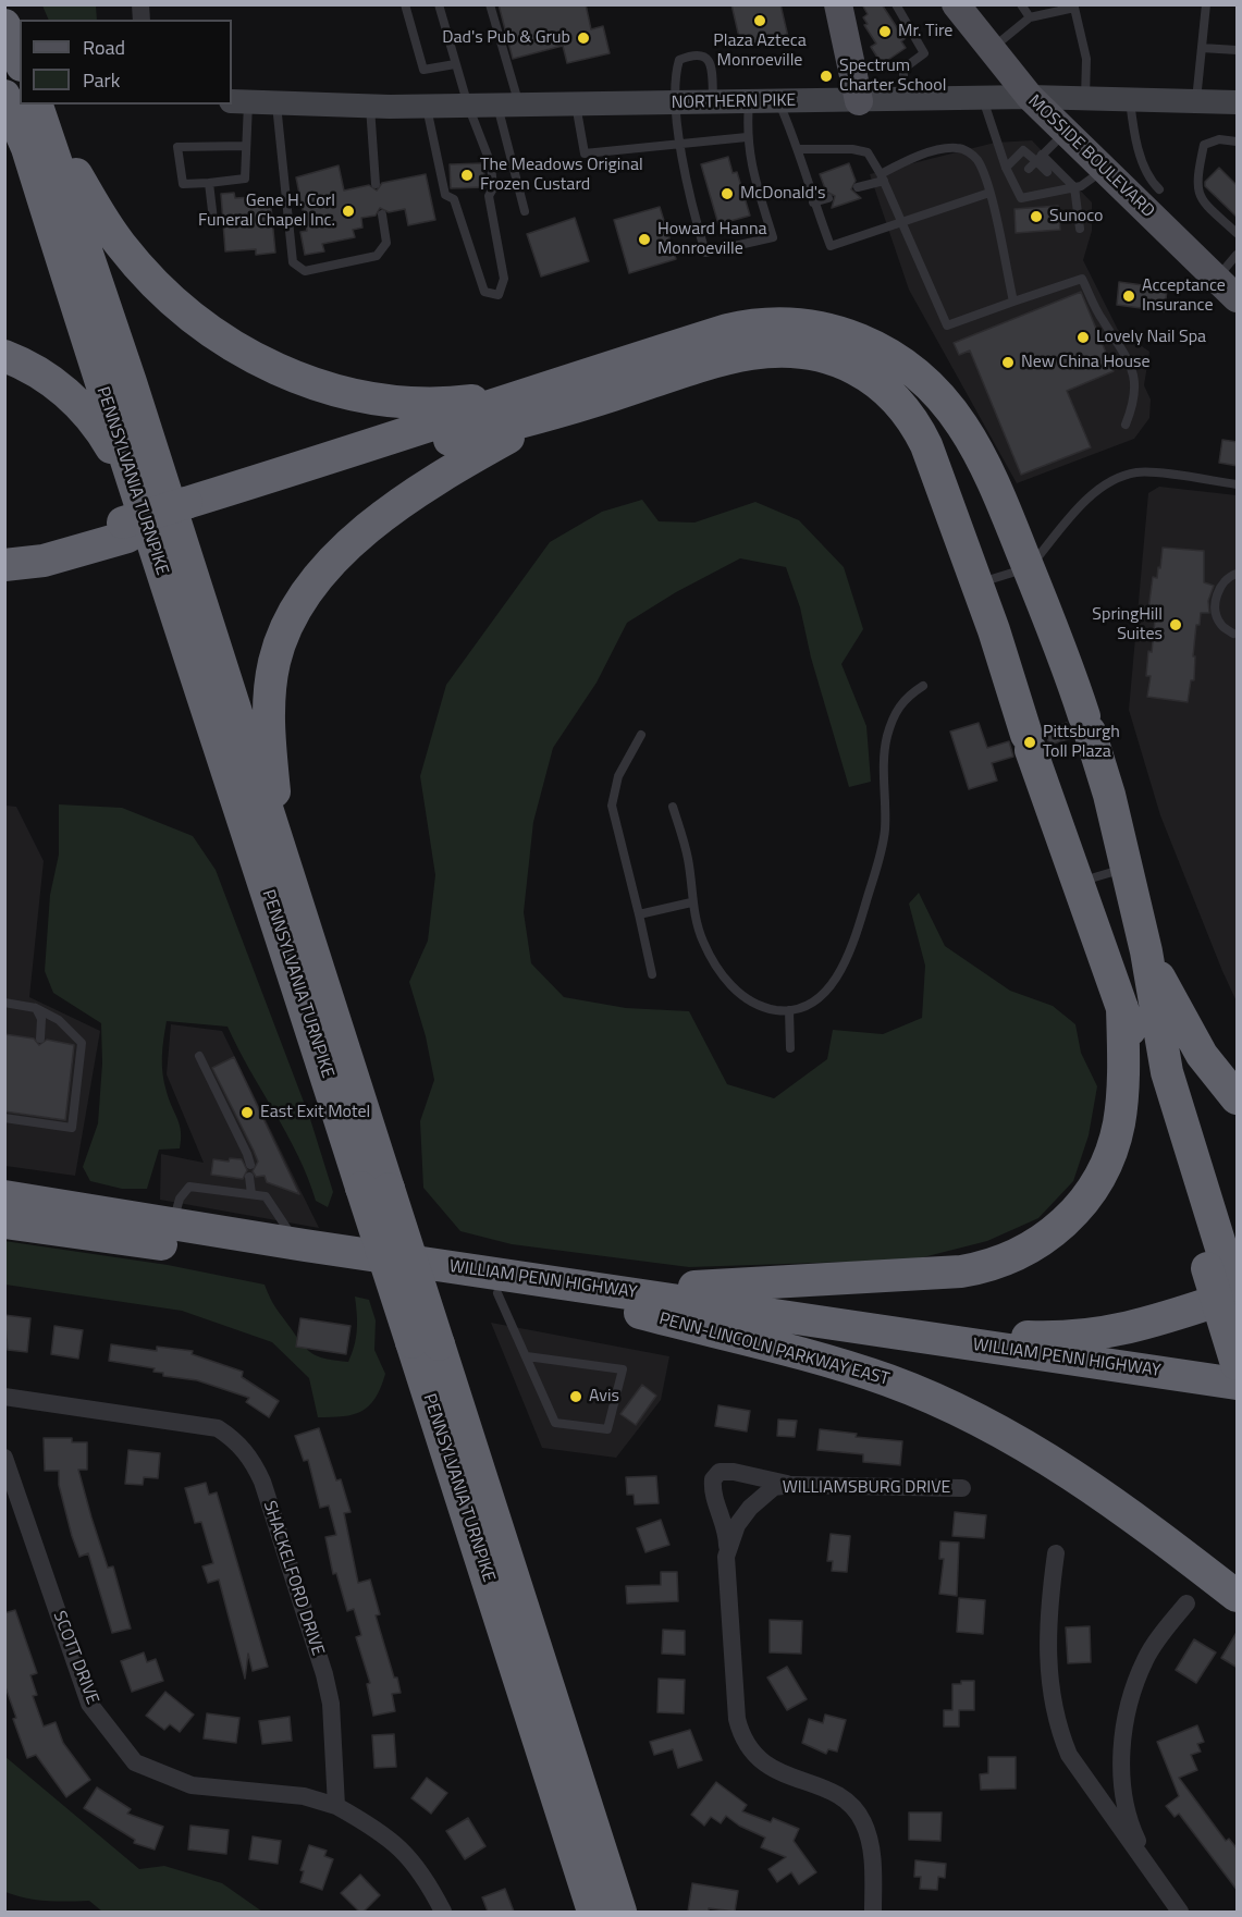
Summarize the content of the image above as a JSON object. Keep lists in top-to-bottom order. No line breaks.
{"streets":{"highway":["PENNSYLVANIA TURNPIKE","WILLIAM PENN HIGHWAY","PENN-LINCOLN PARKWAY EAST"],"main road":["NORTHERN PIKE","MOSSIDE BOULEVARD"],"street":["WILLIAMSBURG DRIVE","SHACKELFORD DRIVE","SCOTT DRIVE"]},"crossings":[["NORTHERN PIKE","MOSSIDE BOULEVARD"],["WILLIAM PENN HIGHWAY","PENN-LINCOLN PARKWAY EAST"],["SHACKELFORD DRIVE","SCOTT DRIVE"]],"places":["Plaza Azteca Monroeville","Mr. Tire","Dad's Pub & Grub","Spectrum Charter School","The Meadows Original Frozen Custard","McDonald's","Gene H. Corl Funeral Chapel Inc.","Sunoco","Howard Hanna Monroeville","Acceptance Insurance","Lovely Nail Spa","New China House","SpringHill Suites","Pittsburgh Toll Plaza","East Exit Motel","Avis"],"legend":["Road","Park"]}
